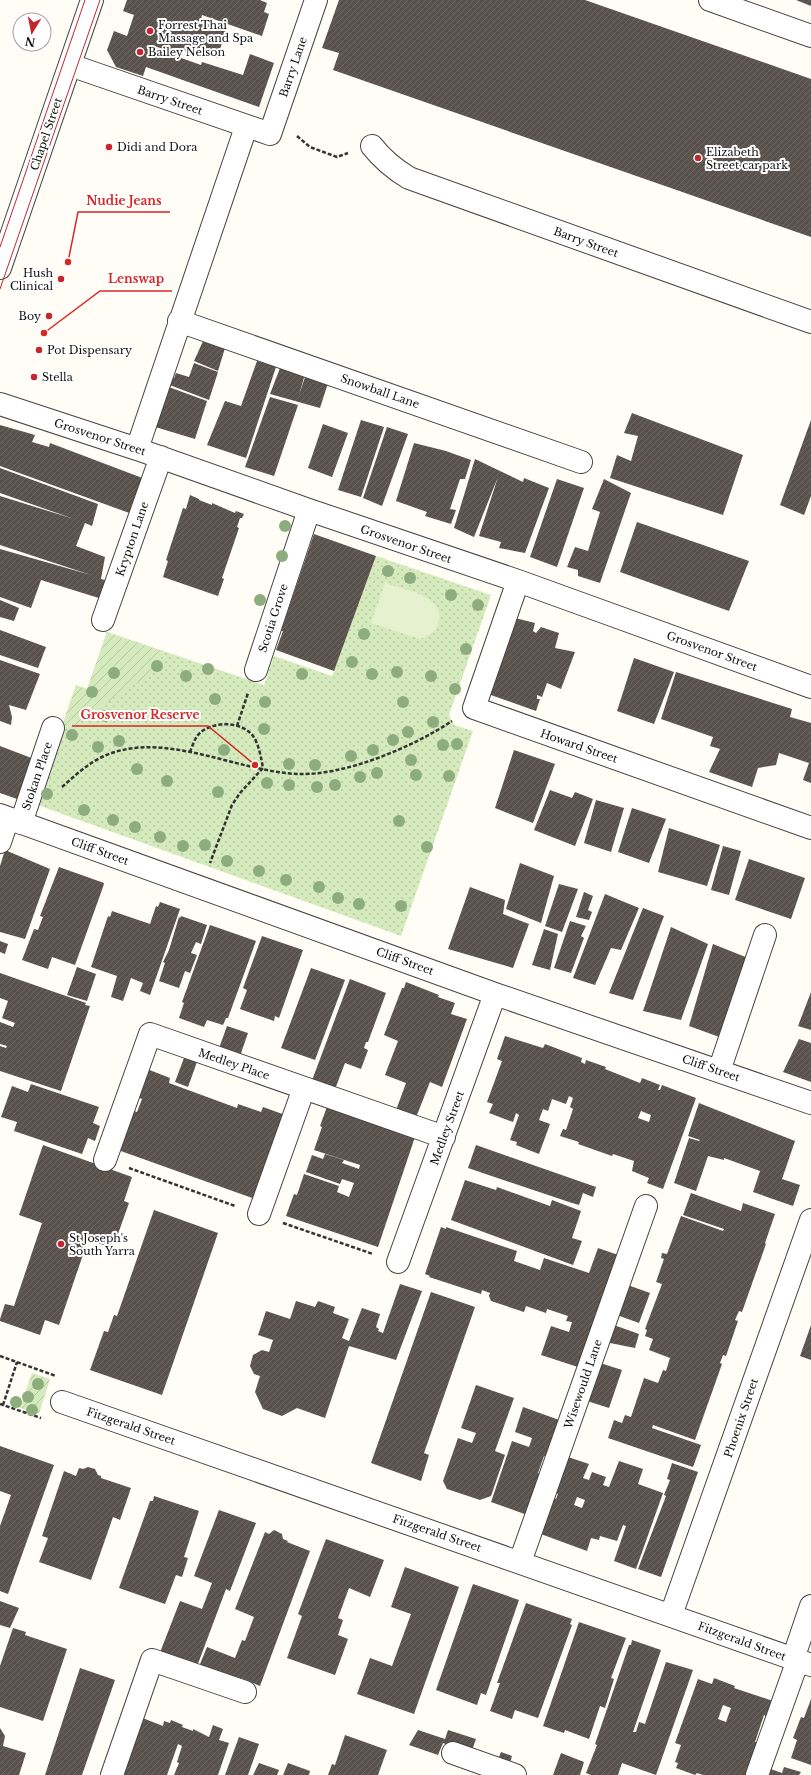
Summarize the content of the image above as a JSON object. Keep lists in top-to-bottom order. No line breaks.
{"streets":{"street":["Barry Lane","Barry Street","Chapel Street","Snowball Lane","Grosvenor Street","Krypton Lane","Scotia Grove","Howard Street","Stokan Place","Cliff Street","Medley Place","Medley Street","Wisewould Lane","Phoenix Street","Fitzgerald Street"]},"crossings":[["Barry Lane","Barry Street"],["Barry Street","Chapel Street"],["Grosvenor Street","Krypton Lane"],["Grosvenor Street","Scotia Grove"],["Stokan Place","Cliff Street"],["Cliff Street","Medley Street"],["Medley Place","Medley Street"],["Wisewould Lane","Fitzgerald Street"],["Phoenix Street","Fitzgerald Street"]],"places":["Forrest Thai Massage and Spa","Bailey Nelson","Didi and Dora","Elizabeth Street car park","Nudie Jeans","Hush Clinical","Boy","Lenswap","Pot Dispensary","Stella","Grosvenor Reserve","St Joseph's South Yarra"],"north":"bottom"}
